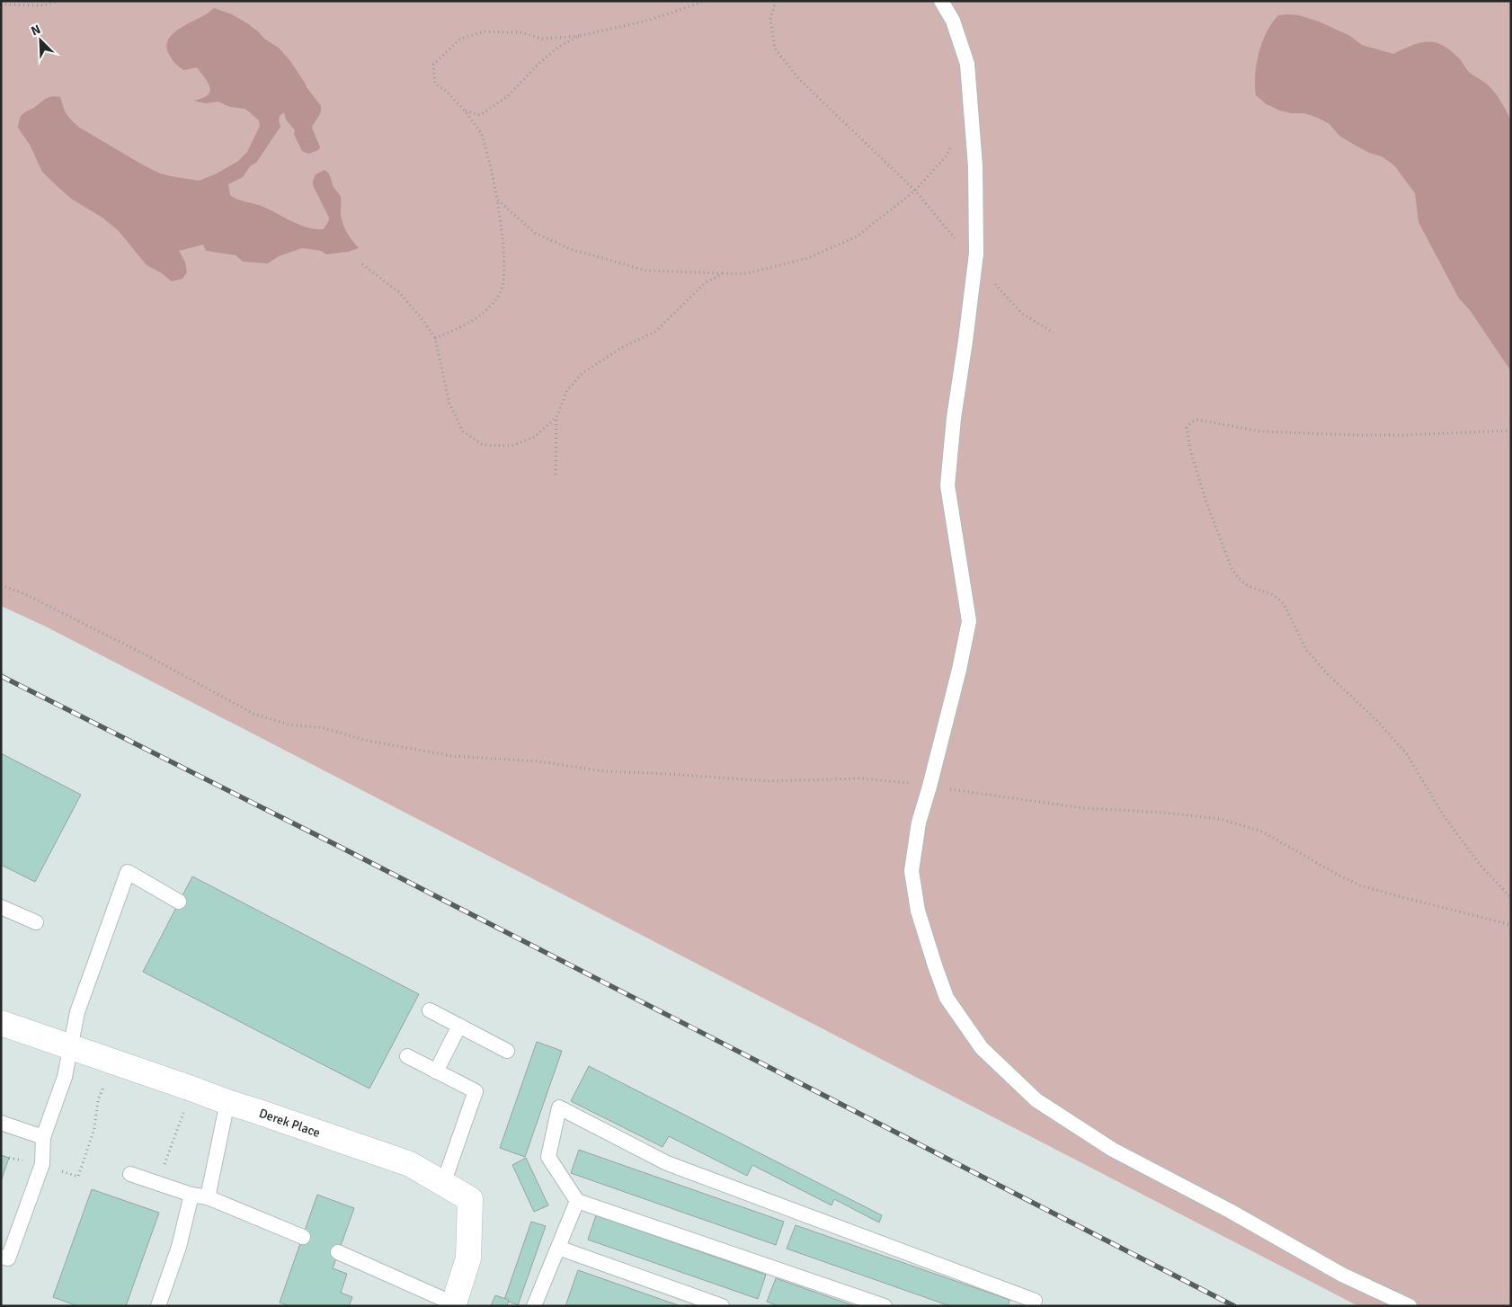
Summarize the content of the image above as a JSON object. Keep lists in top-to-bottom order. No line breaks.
{"streets":{"street":["Derek Place"]},"north":"top left"}
